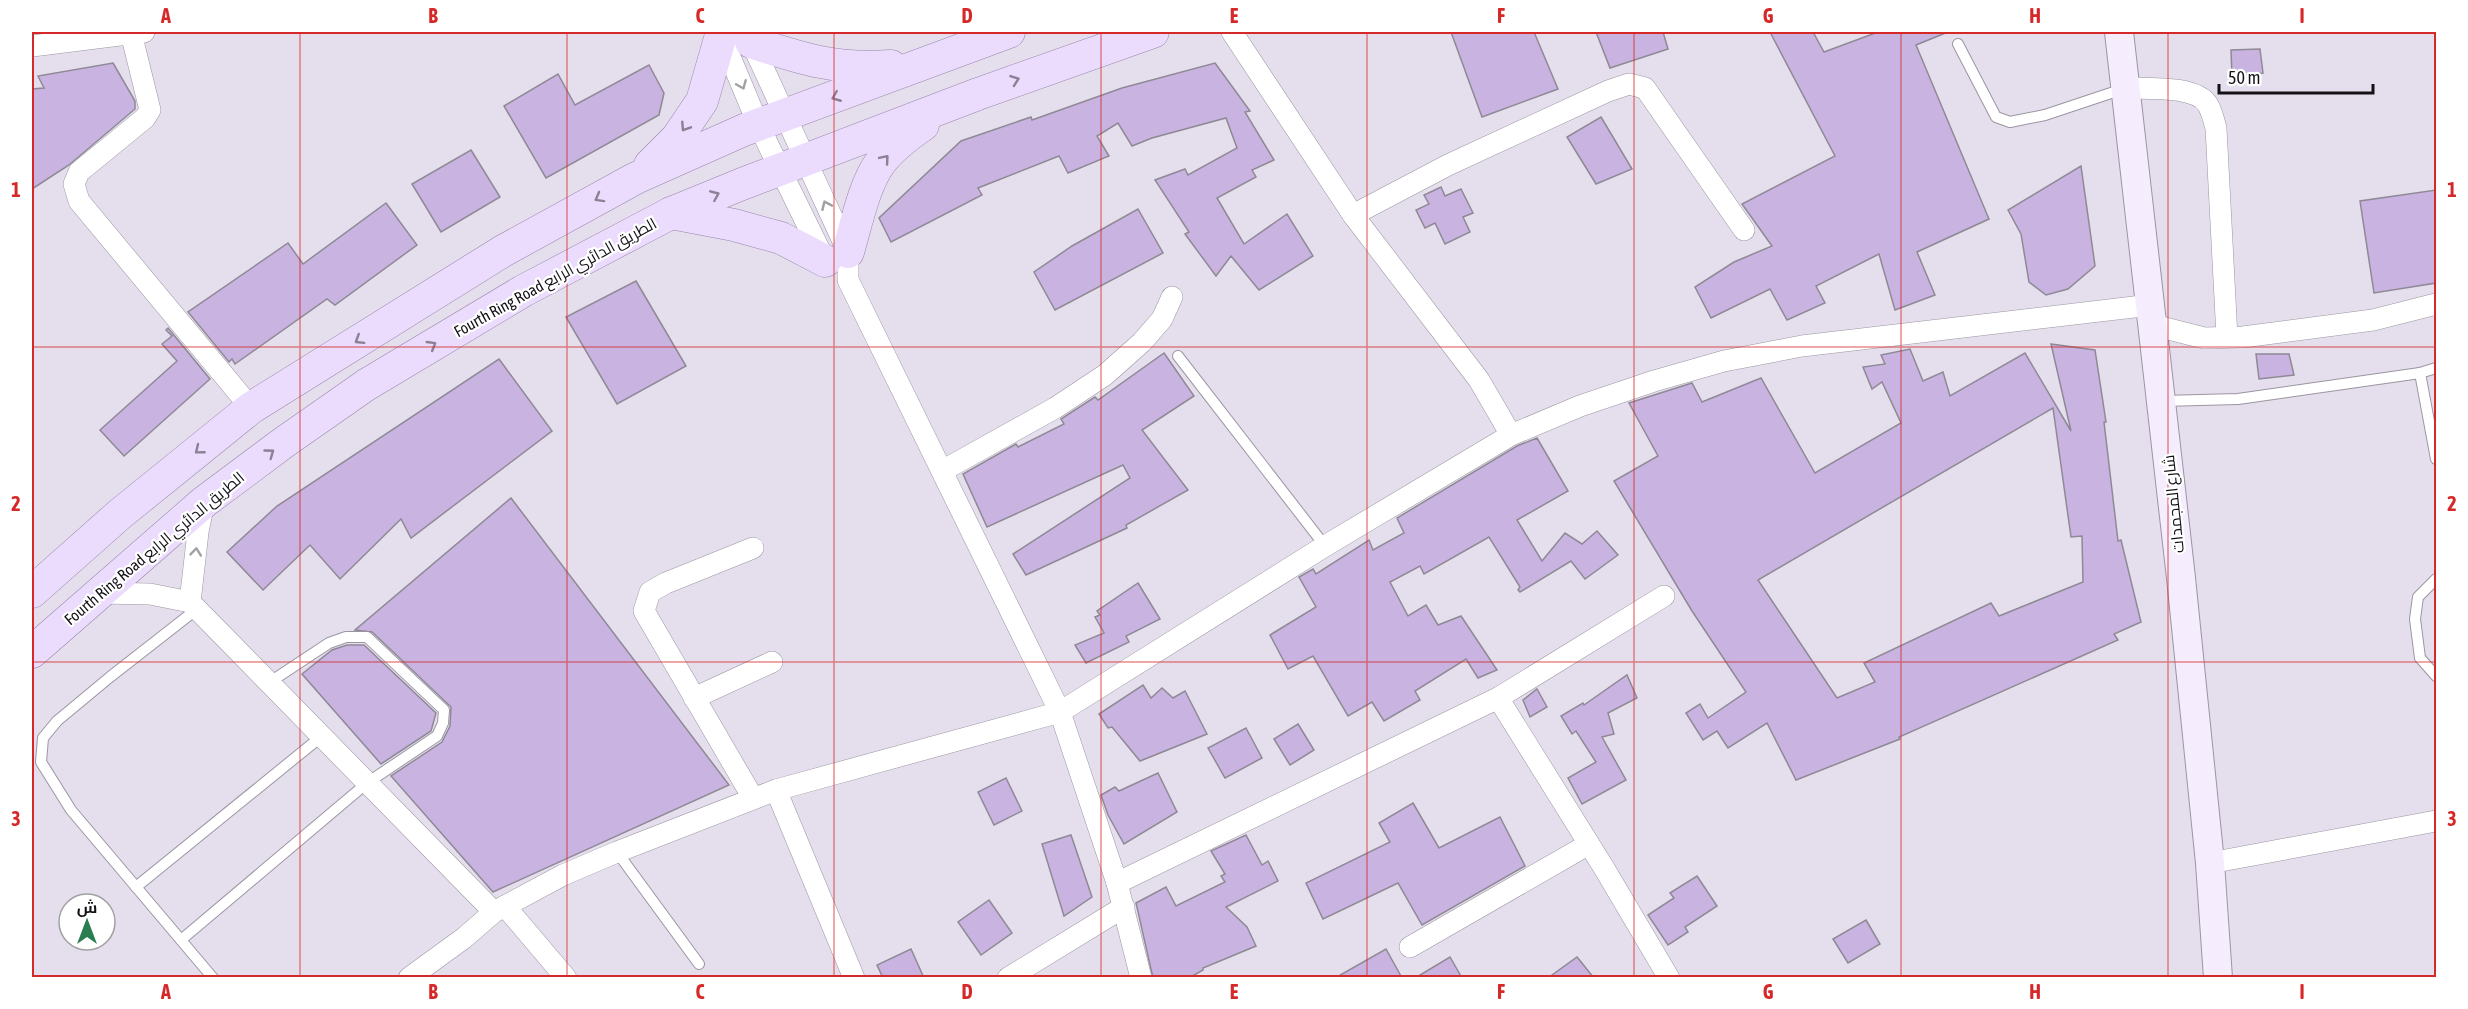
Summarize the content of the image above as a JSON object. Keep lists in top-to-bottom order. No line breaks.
{"streets":{"main road":["Fourth Ring Road الطريق الدائري الرابع","شارع المجمدات"]},"scale_bar":"50 m","north":"top","grid":{"columns":["A","B","C","D","E","F","G","H","I"],"rows":["1","2","3"]}}
